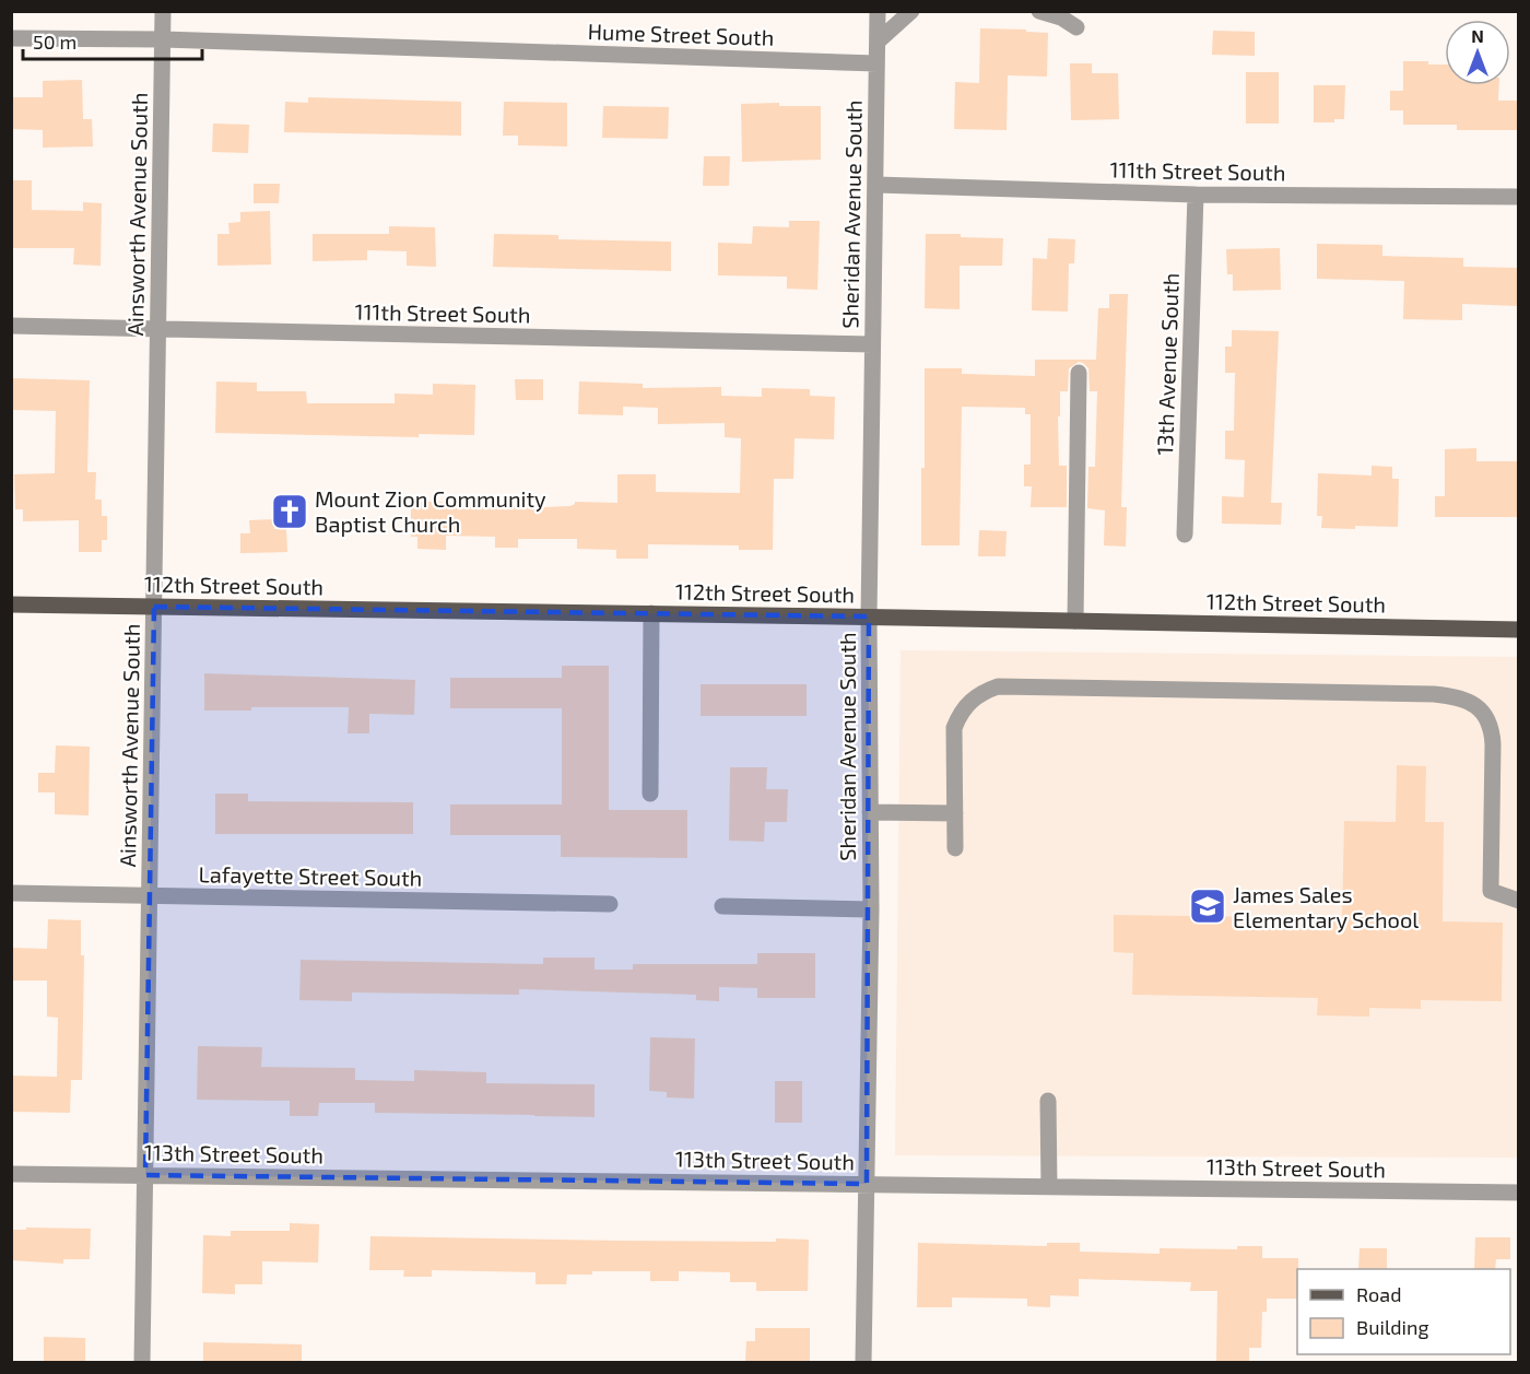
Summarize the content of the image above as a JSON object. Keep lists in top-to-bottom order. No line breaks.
{"streets":{"main road":["112th Street South"],"street":["Hume Street South","111th Street South","Ainsworth Avenue South","Sheridan Avenue South","13th Avenue South","Lafayette Street South","113th Street South"]},"crossings":[["Hume Street South","Ainsworth Avenue South"],["Hume Street South","Sheridan Avenue South"],["111th Street South","Ainsworth Avenue South"],["111th Street South","Sheridan Avenue South"],["111th Street South","13th Avenue South"],["Ainsworth Avenue South","112th Street South"],["Ainsworth Avenue South","Lafayette Street South"],["Ainsworth Avenue South","113th Street South"],["Sheridan Avenue South","112th Street South"],["Sheridan Avenue South","113th Street South"]],"places":{"church":["Mount Zion Community Baptist Church"],"school or university":["James Sales Elementary School"]},"legend":["Road","Building"],"scale_bar":"50 m","north":"top"}
